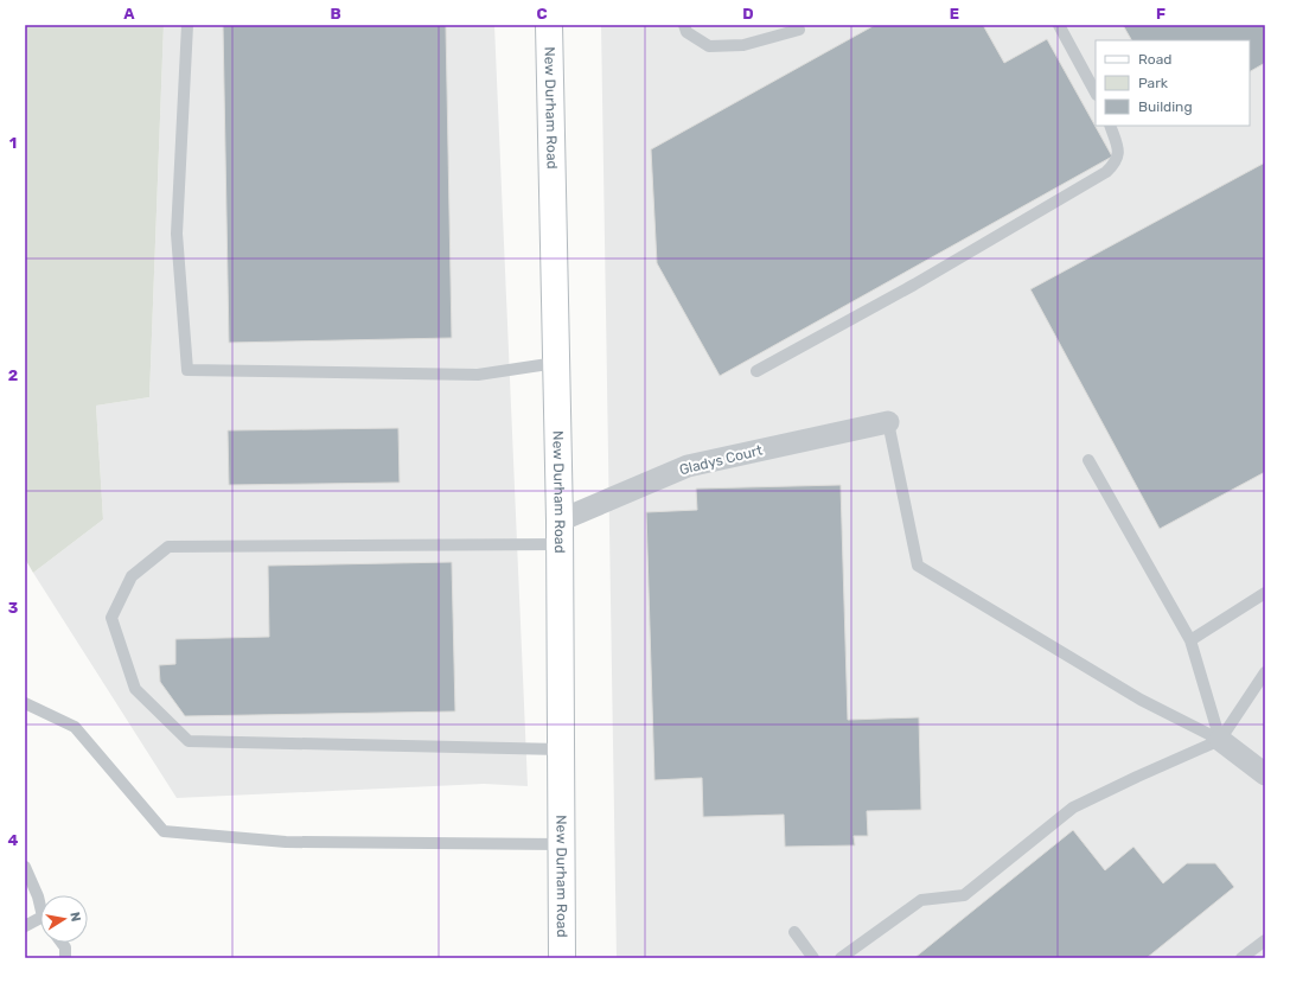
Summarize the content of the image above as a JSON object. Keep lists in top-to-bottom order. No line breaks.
{"streets":{"main road":["New Durham Road"],"street":["Gladys Court"]},"crossings":[["New Durham Road","Gladys Court"]],"legend":["Road","Park","Building"],"north":"right","grid":{"columns":["A","B","C","D","E","F"],"rows":["1","2","3","4"]}}
